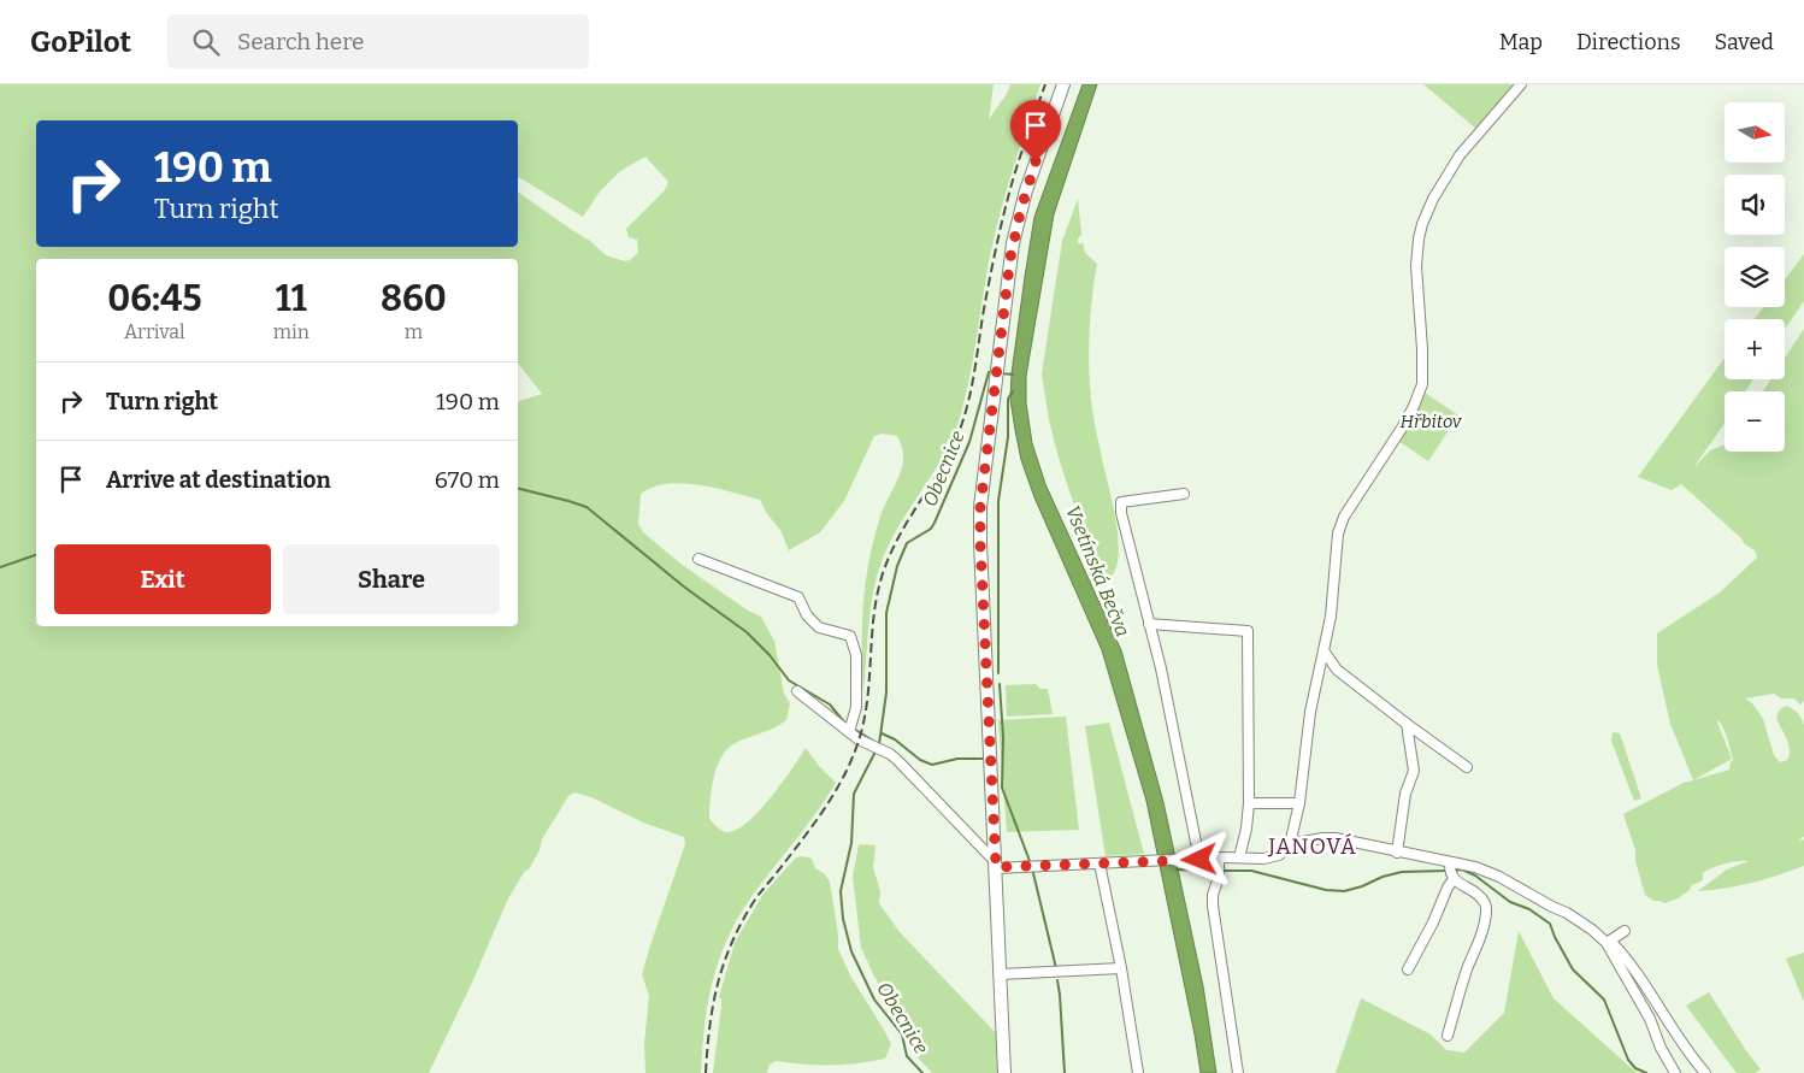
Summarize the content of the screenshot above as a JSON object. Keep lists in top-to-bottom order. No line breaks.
{"districts":["JANOVÁ"],"water":["Obecnice","Vsetínská Bečva"],"parks":["Hřbitov"],"north":"right","page":{"header":"GoPilot","search":"Search here","nav":["Map","Directions","Saved"],"map_buttons":["+","−"],"turn":["190 m","Turn right"],"eta":["06:45","Arrival","11","min","860","m"],"list":[{"name":"Turn right","value":"190 m"},{"name":"Arrive at destination","value":"670 m"}],"buttons":["Exit","Share"]}}
